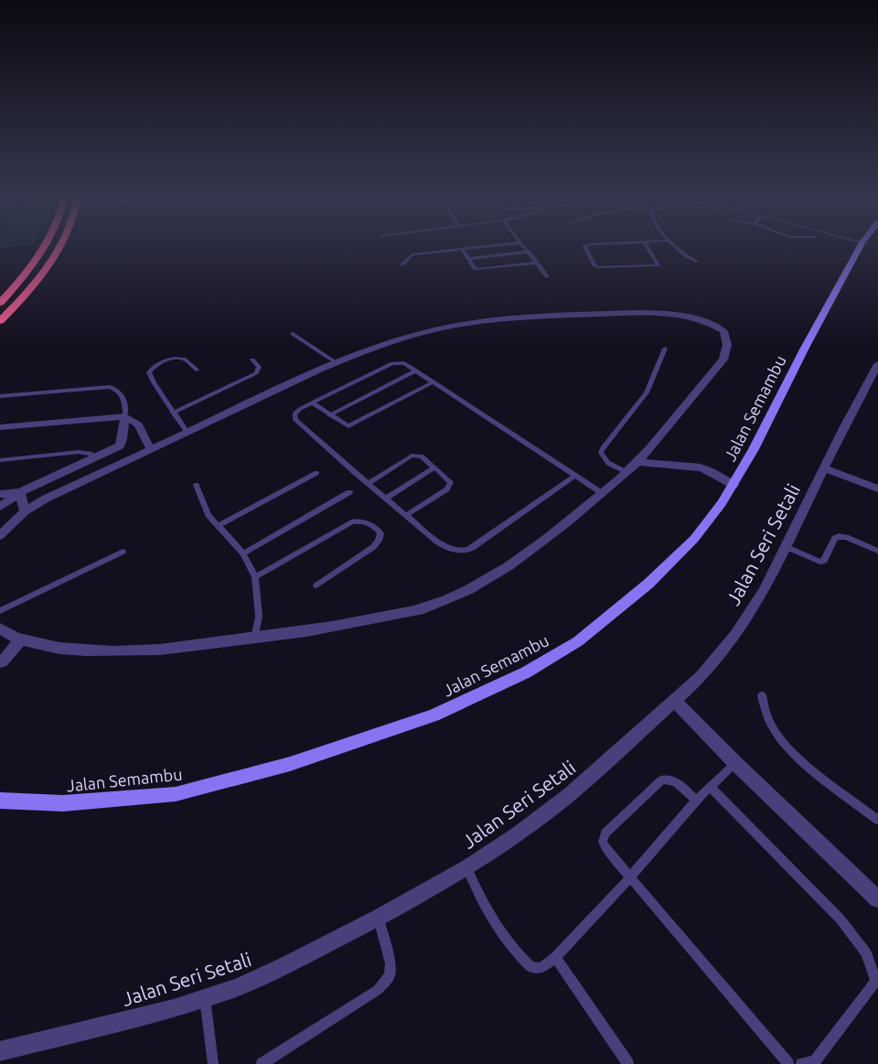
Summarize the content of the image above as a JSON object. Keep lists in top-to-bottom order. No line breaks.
{"streets":{"main road":["Jalan Semambu"],"street":["Jalan Seri Setali"]}}
